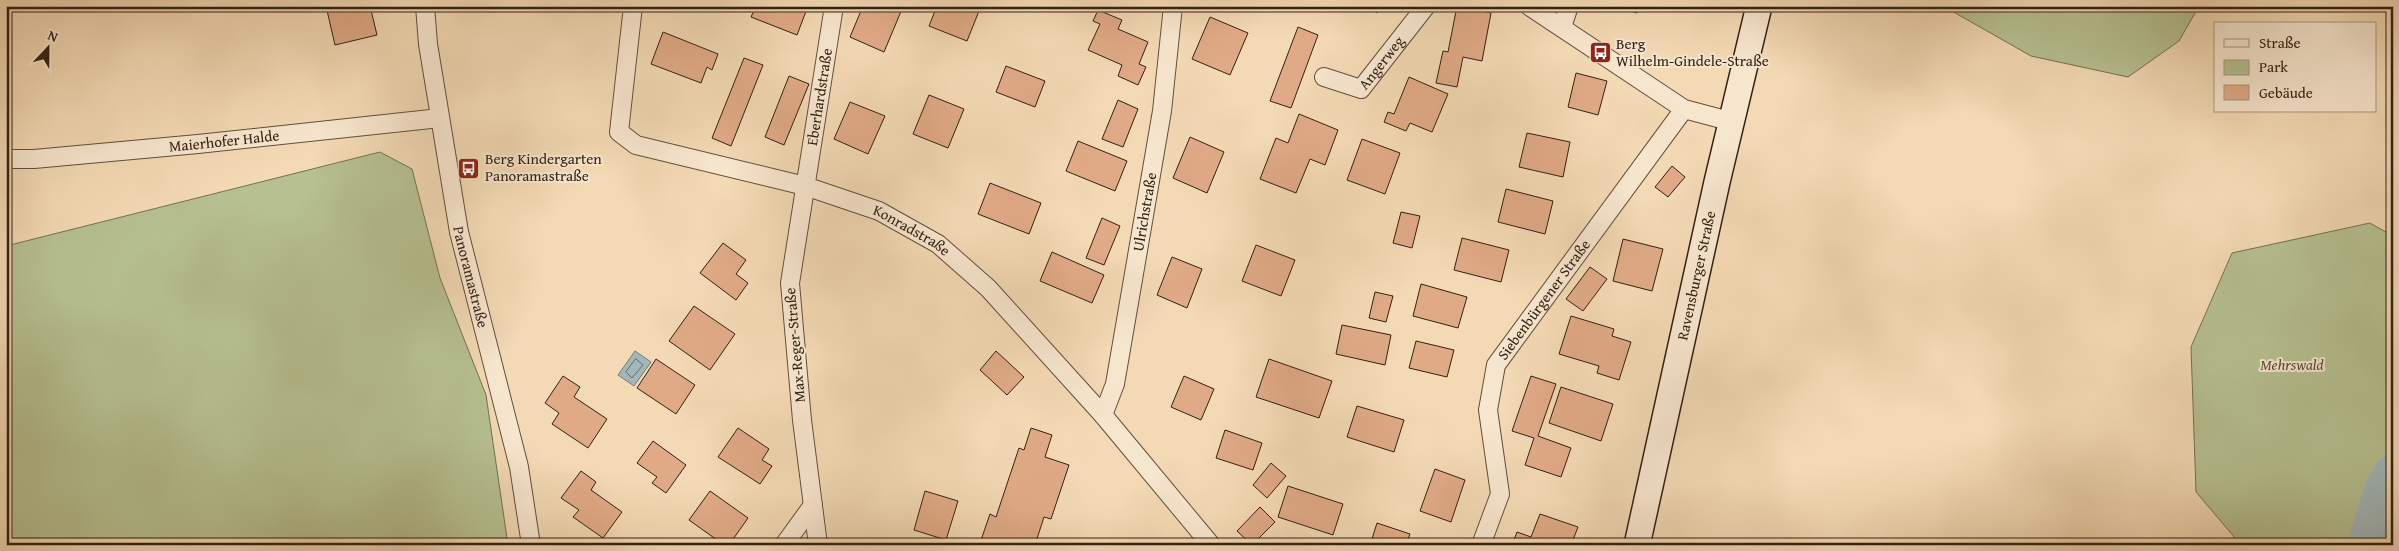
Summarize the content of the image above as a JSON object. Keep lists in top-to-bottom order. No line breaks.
{"streets":{"main road":["Ravensburger Straße"],"street":["Angerweg","Eberhardstraße","Maierhofer Halde","Ulrichstraße","Konradstraße","Panoramastraße","Siebenbürgener Straße","Max-Reger-Straße"]},"crossings":[["Eberhardstraße","Konradstraße"],["Eberhardstraße","Max-Reger-Straße"],["Maierhofer Halde","Panoramastraße"],["Ulrichstraße","Konradstraße"],["Konradstraße","Max-Reger-Straße"]],"parks":["Mehrswald"],"places":{"bus stop":["Berg Wilhelm-Gindele-Straße","Berg Kindergarten Panoramastraße"]},"legend":["Straße","Park","Gebäude"],"north":"top"}
